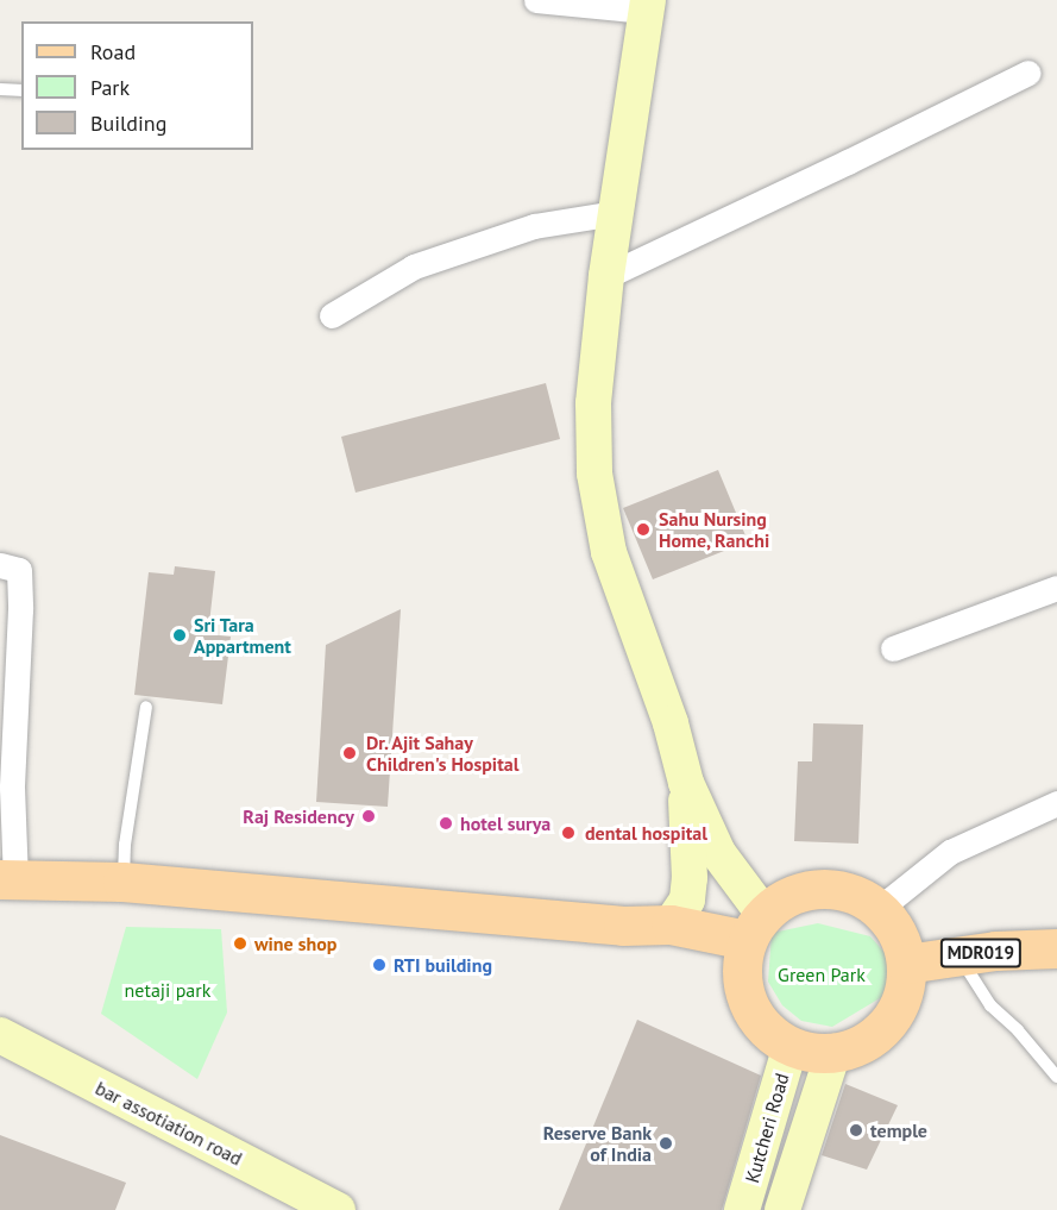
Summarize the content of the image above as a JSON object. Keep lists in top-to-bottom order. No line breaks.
{"streets":{"main road":["MDR019","bar assotiation road","Kutcheri Road"]},"crossings":[["MDR019","Kutcheri Road"]],"parks":["Green Park","netaji park"],"places":["Sahu Nursing Home, Ranchi","Sri Tara Appartment","Dr. Ajit Sahay Children's Hospital","Raj Residency","hotel surya","dental hospital","wine shop","RTI building","temple","Reserve Bank of India"],"legend":["Road","Park","Building"]}
